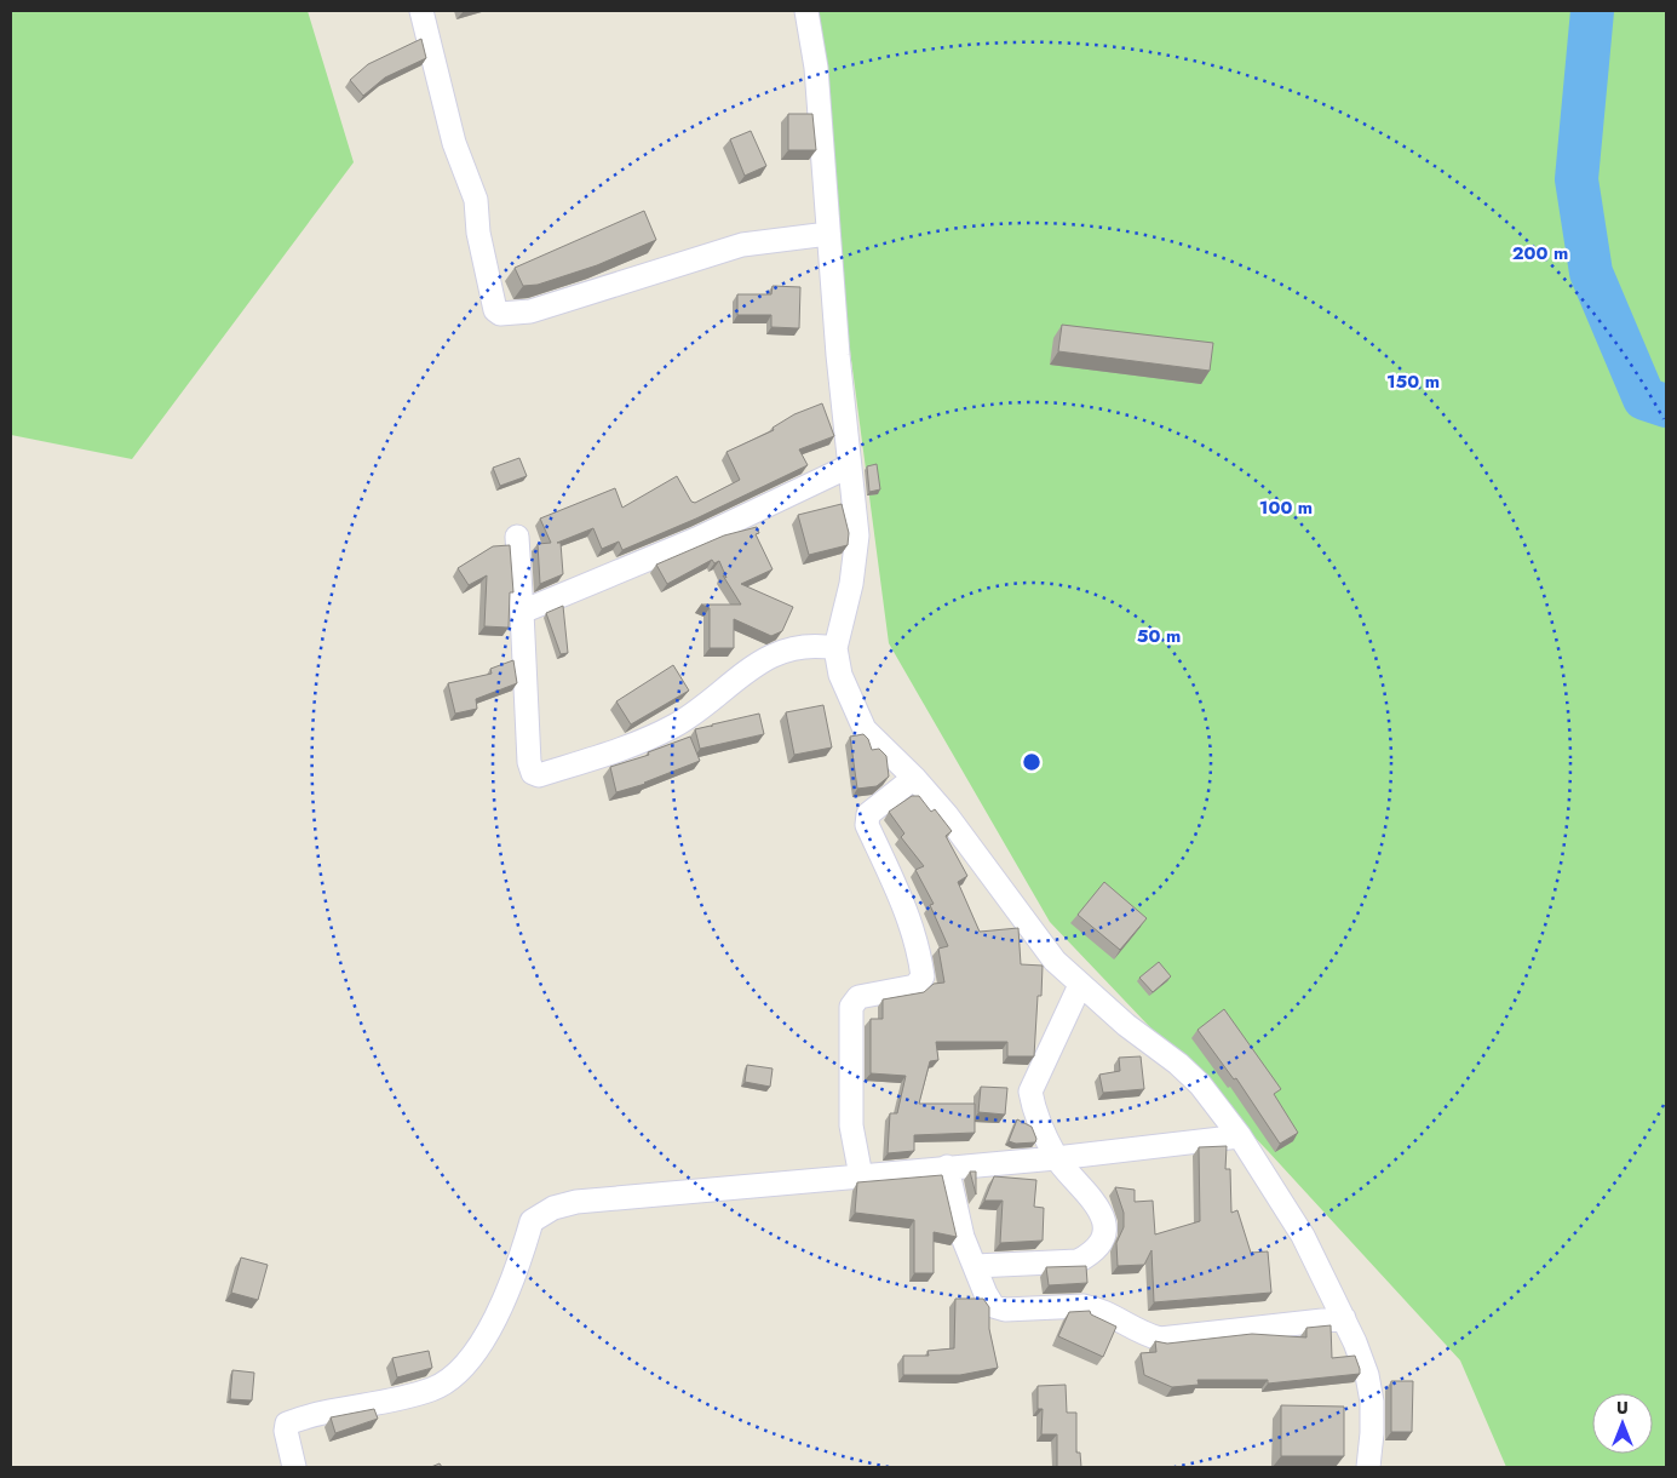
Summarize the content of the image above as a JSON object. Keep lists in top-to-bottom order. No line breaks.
{"north":"top","rings":["200 m","150 m","100 m","50 m"]}
